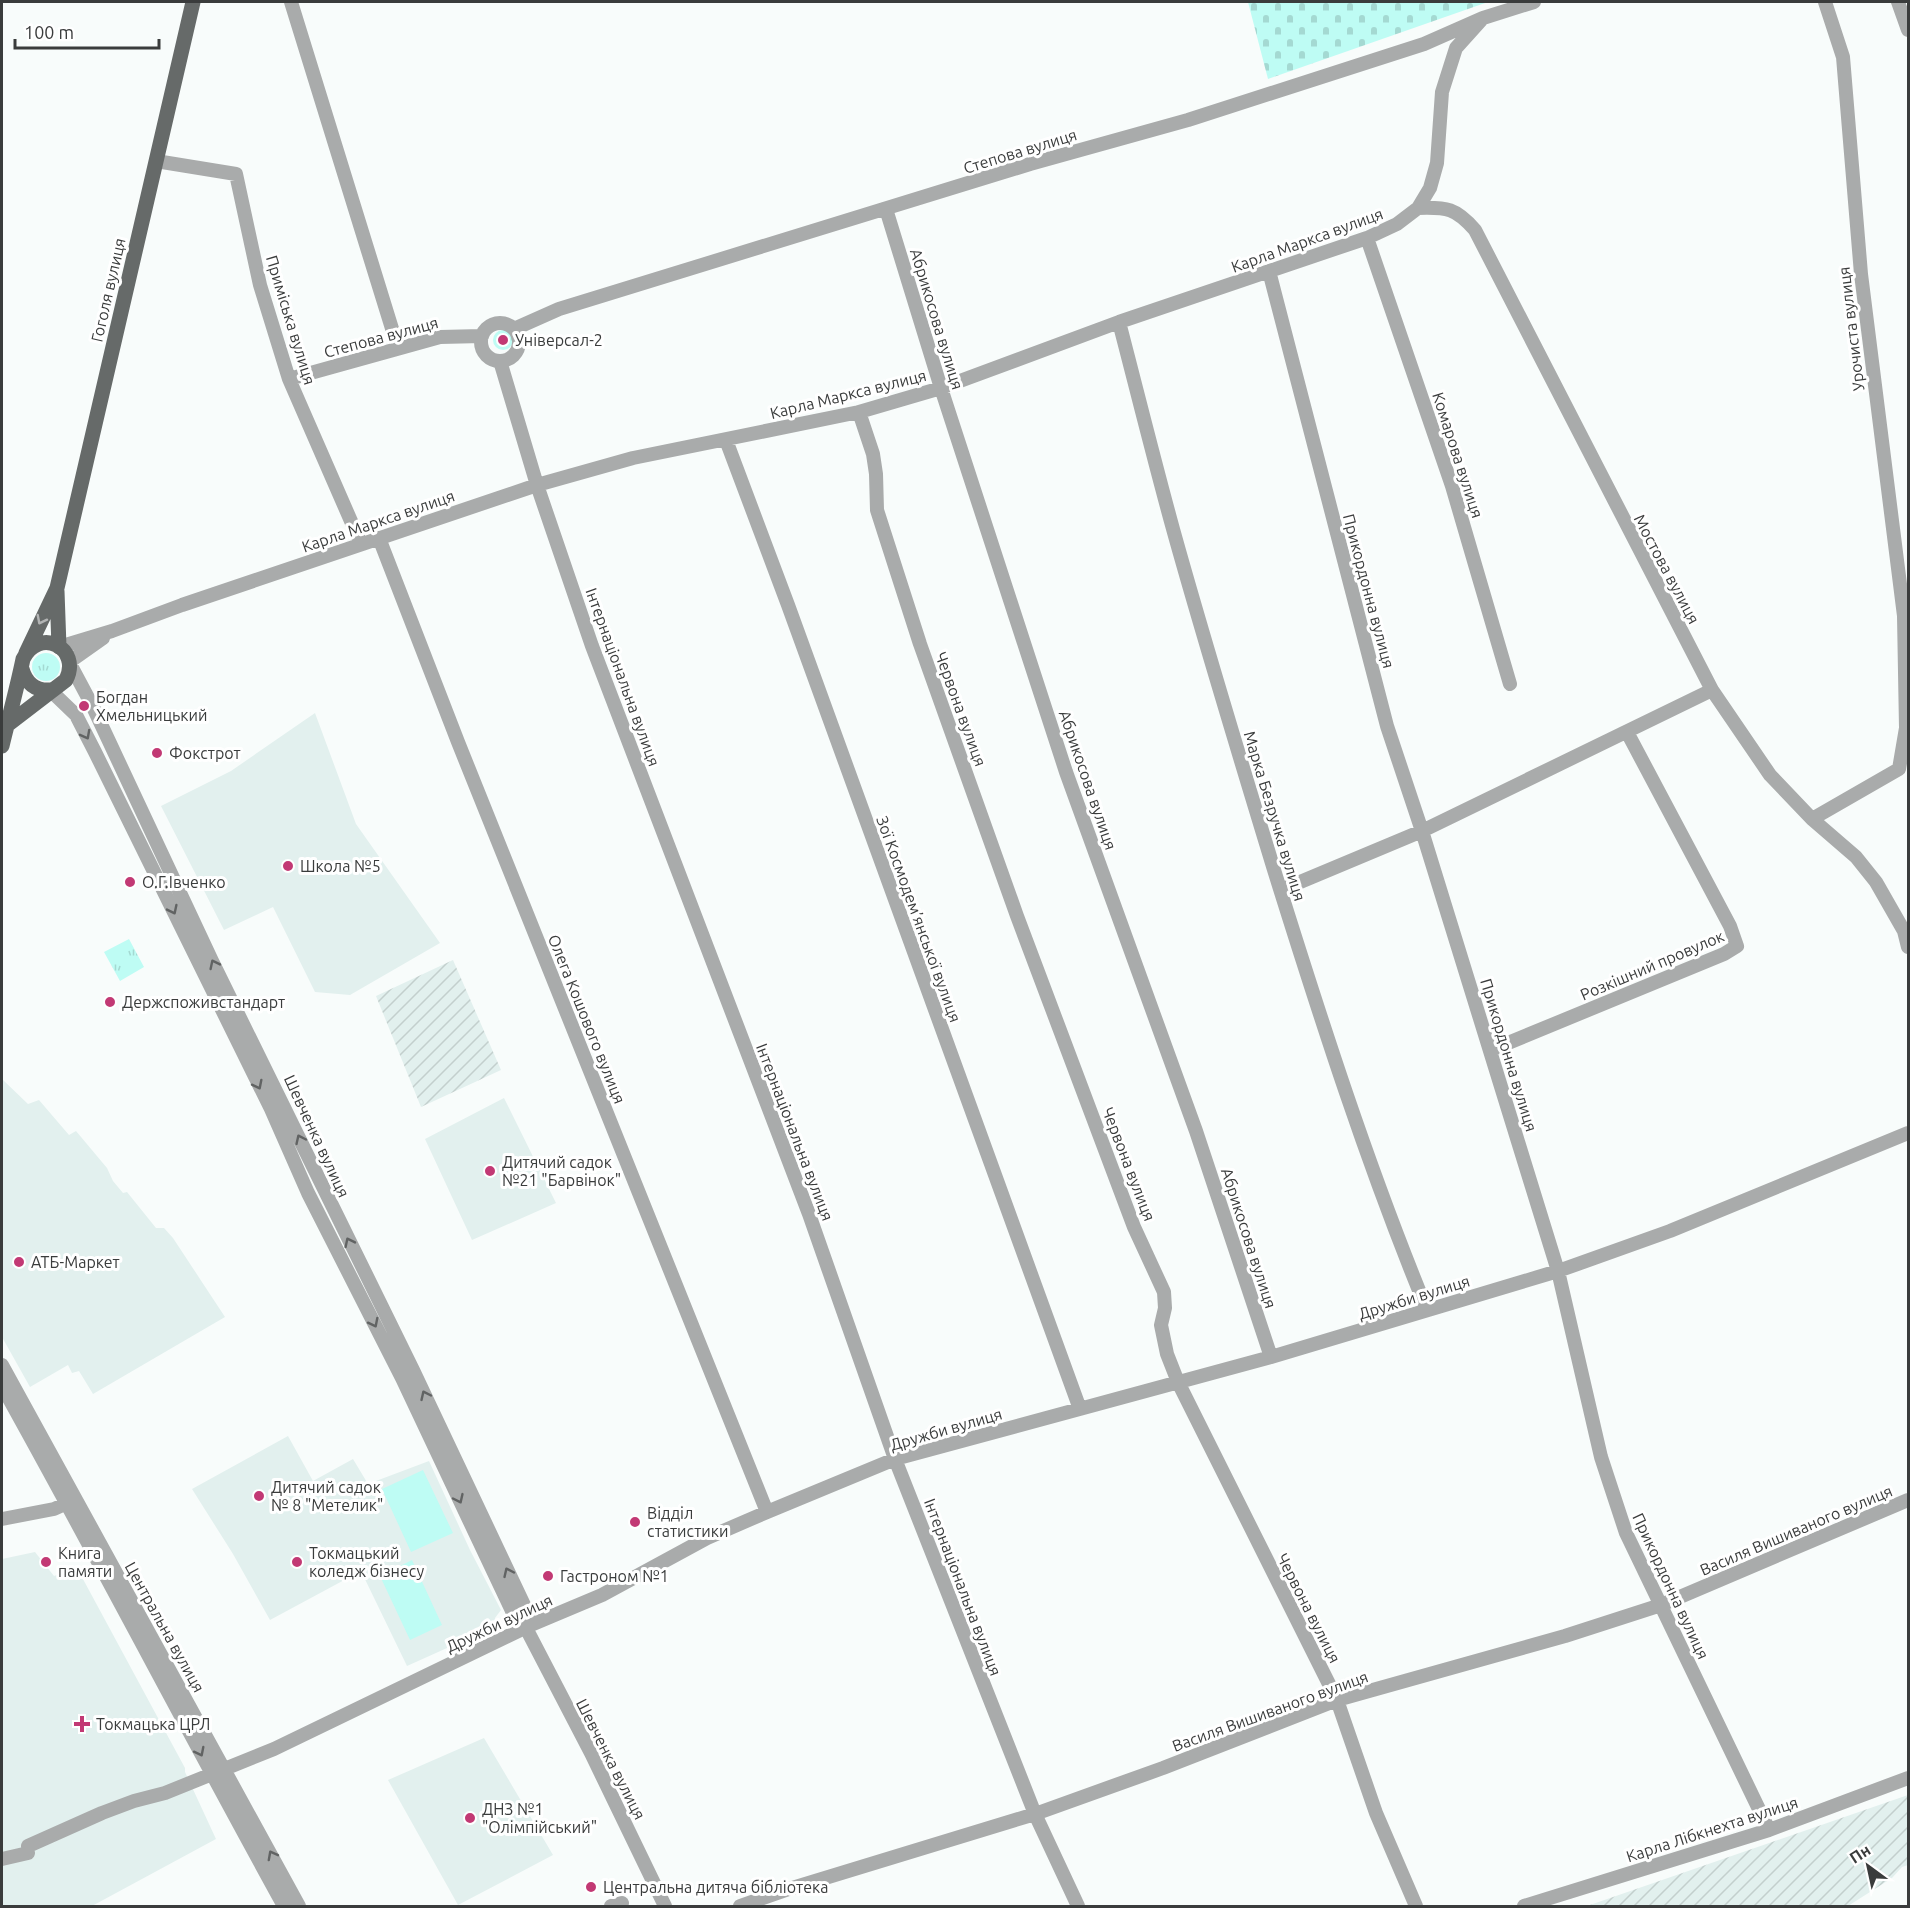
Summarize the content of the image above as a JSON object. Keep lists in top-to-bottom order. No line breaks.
{"streets":{"main road":["Гоголя вулиця"],"street":["Степова вулиця","Карла Маркса вулиця","Абрикосова вулиця","Приміська вулиця","Урочиста вулиця","Комарова вулиця","Мостова вулиця","Прикордонна вулиця","Інтернаціональна вулиця","Червона вулиця","Марка Безручка вулиця","Зої Космодем’янської вулиця","Розкішний провулок","Олега Кошового вулиця","Шевченка вулиця","Дружби вулиця","Василя Вишиваного вулиця","Центральна вулиця","Карла Лібкнехта вулиця"]},"crossings":[["Степова вулиця","Карла Маркса вулиця"],["Степова вулиця","Абрикосова вулиця"],["Степова вулиця","Приміська вулиця"],["Степова вулиця","Інтернаціональна вулиця"],["Карла Маркса вулиця","Гоголя вулиця"],["Карла Маркса вулиця","Абрикосова вулиця"],["Карла Маркса вулиця","Приміська вулиця"],["Карла Маркса вулиця","Комарова вулиця"],["Карла Маркса вулиця","Мостова вулиця"],["Карла Маркса вулиця","Прикордонна вулиця"],["Карла Маркса вулиця","Інтернаціональна вулиця"],["Карла Маркса вулиця","Червона вулиця"],["Карла Маркса вулиця","Марка Безручка вулиця"],["Карла Маркса вулиця","Зої Космодем’янської вулиця"],["Карла Маркса вулиця","Олега Кошового вулиця"],["Карла Маркса вулиця","Шевченка вулиця"],["Гоголя вулиця","Приміська вулиця"],["Гоголя вулиця","Шевченка вулиця"],["Абрикосова вулиця","Дружби вулиця"],["Урочиста вулиця","Мостова вулиця"],["Прикордонна вулиця","Розкішний провулок"],["Прикордонна вулиця","Дружби вулиця"],["Прикордонна вулиця","Василя Вишиваного вулиця"],["Прикордонна вулиця","Карла Лібкнехта вулиця"],["Інтернаціональна вулиця","Дружби вулиця"],["Інтернаціональна вулиця","Василя Вишиваного вулиця"],["Червона вулиця","Дружби вулиця"],["Червона вулиця","Василя Вишиваного вулиця"],["Марка Безручка вулиця","Дружби вулиця"],["Зої Космодем’янської вулиця","Дружби вулиця"],["Олега Кошового вулиця","Дружби вулиця"],["Шевченка вулиця","Дружби вулиця"],["Дружби вулиця","Центральна вулиця"]],"places":{"other":["Універсал-2","Богдан Хмельницький","Фокстрот","Школа №5","О.Г.Івченко","Держспоживстандарт","Дитячий садок №21 \"Барвінок\"","АТБ-Маркет","Дитячий садок № 8 \"Метелик\"","Відділ статистики","Книга памяти","Токмацький коледж бізнесу","Гастроном №1","ДНЗ №1 \"Олімпійський\"","Центральна дитяча бібліотека"],"health":["Токмацька ЦРЛ"]},"scale_bar":"100 m","north":"top left"}
